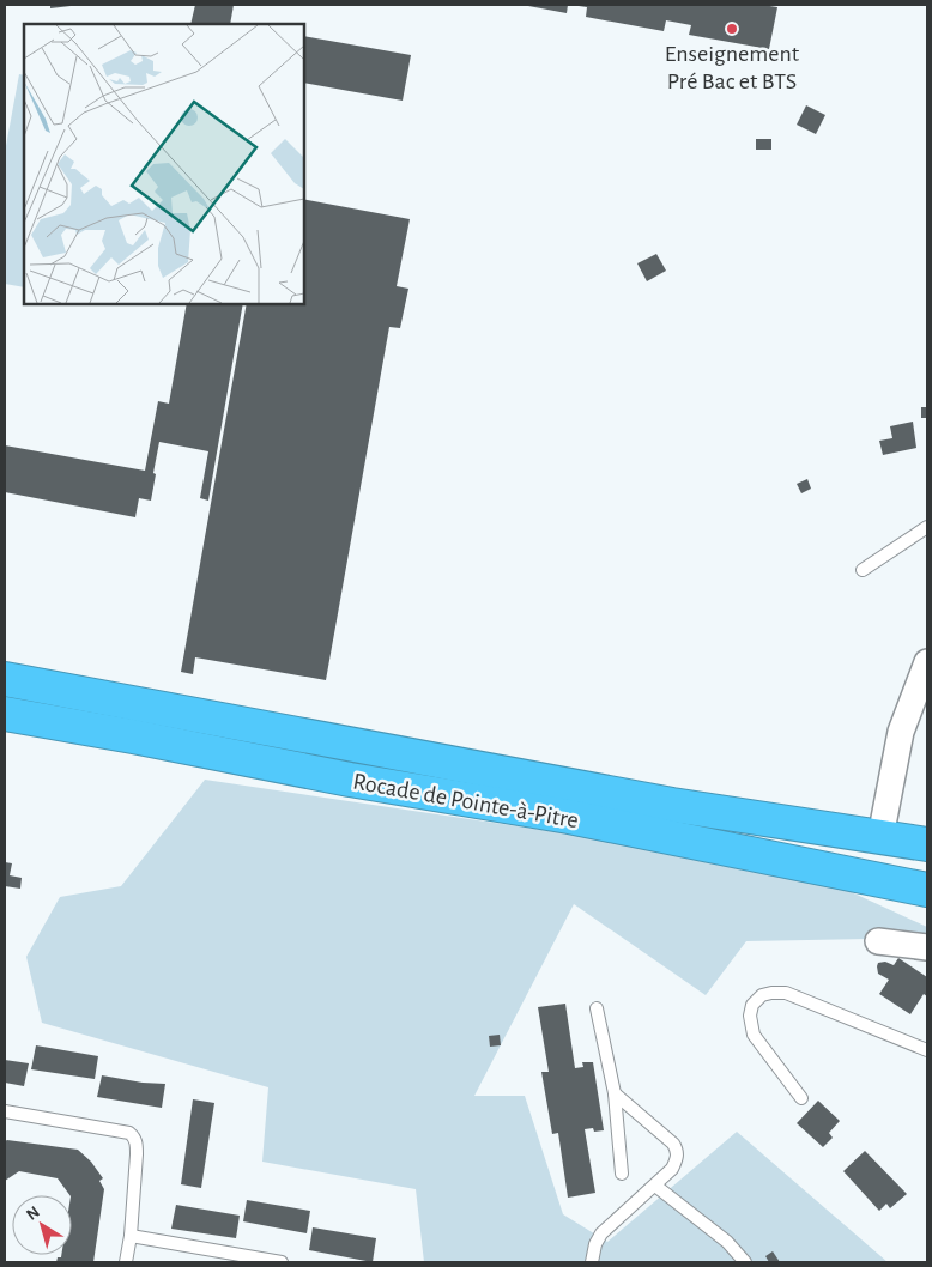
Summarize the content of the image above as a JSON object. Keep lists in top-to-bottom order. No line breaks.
{"streets":{"highway":["Rocade de Pointe-à-Pitre"]},"places":["Enseignement Pré Bac et BTS"],"north":"top left"}
